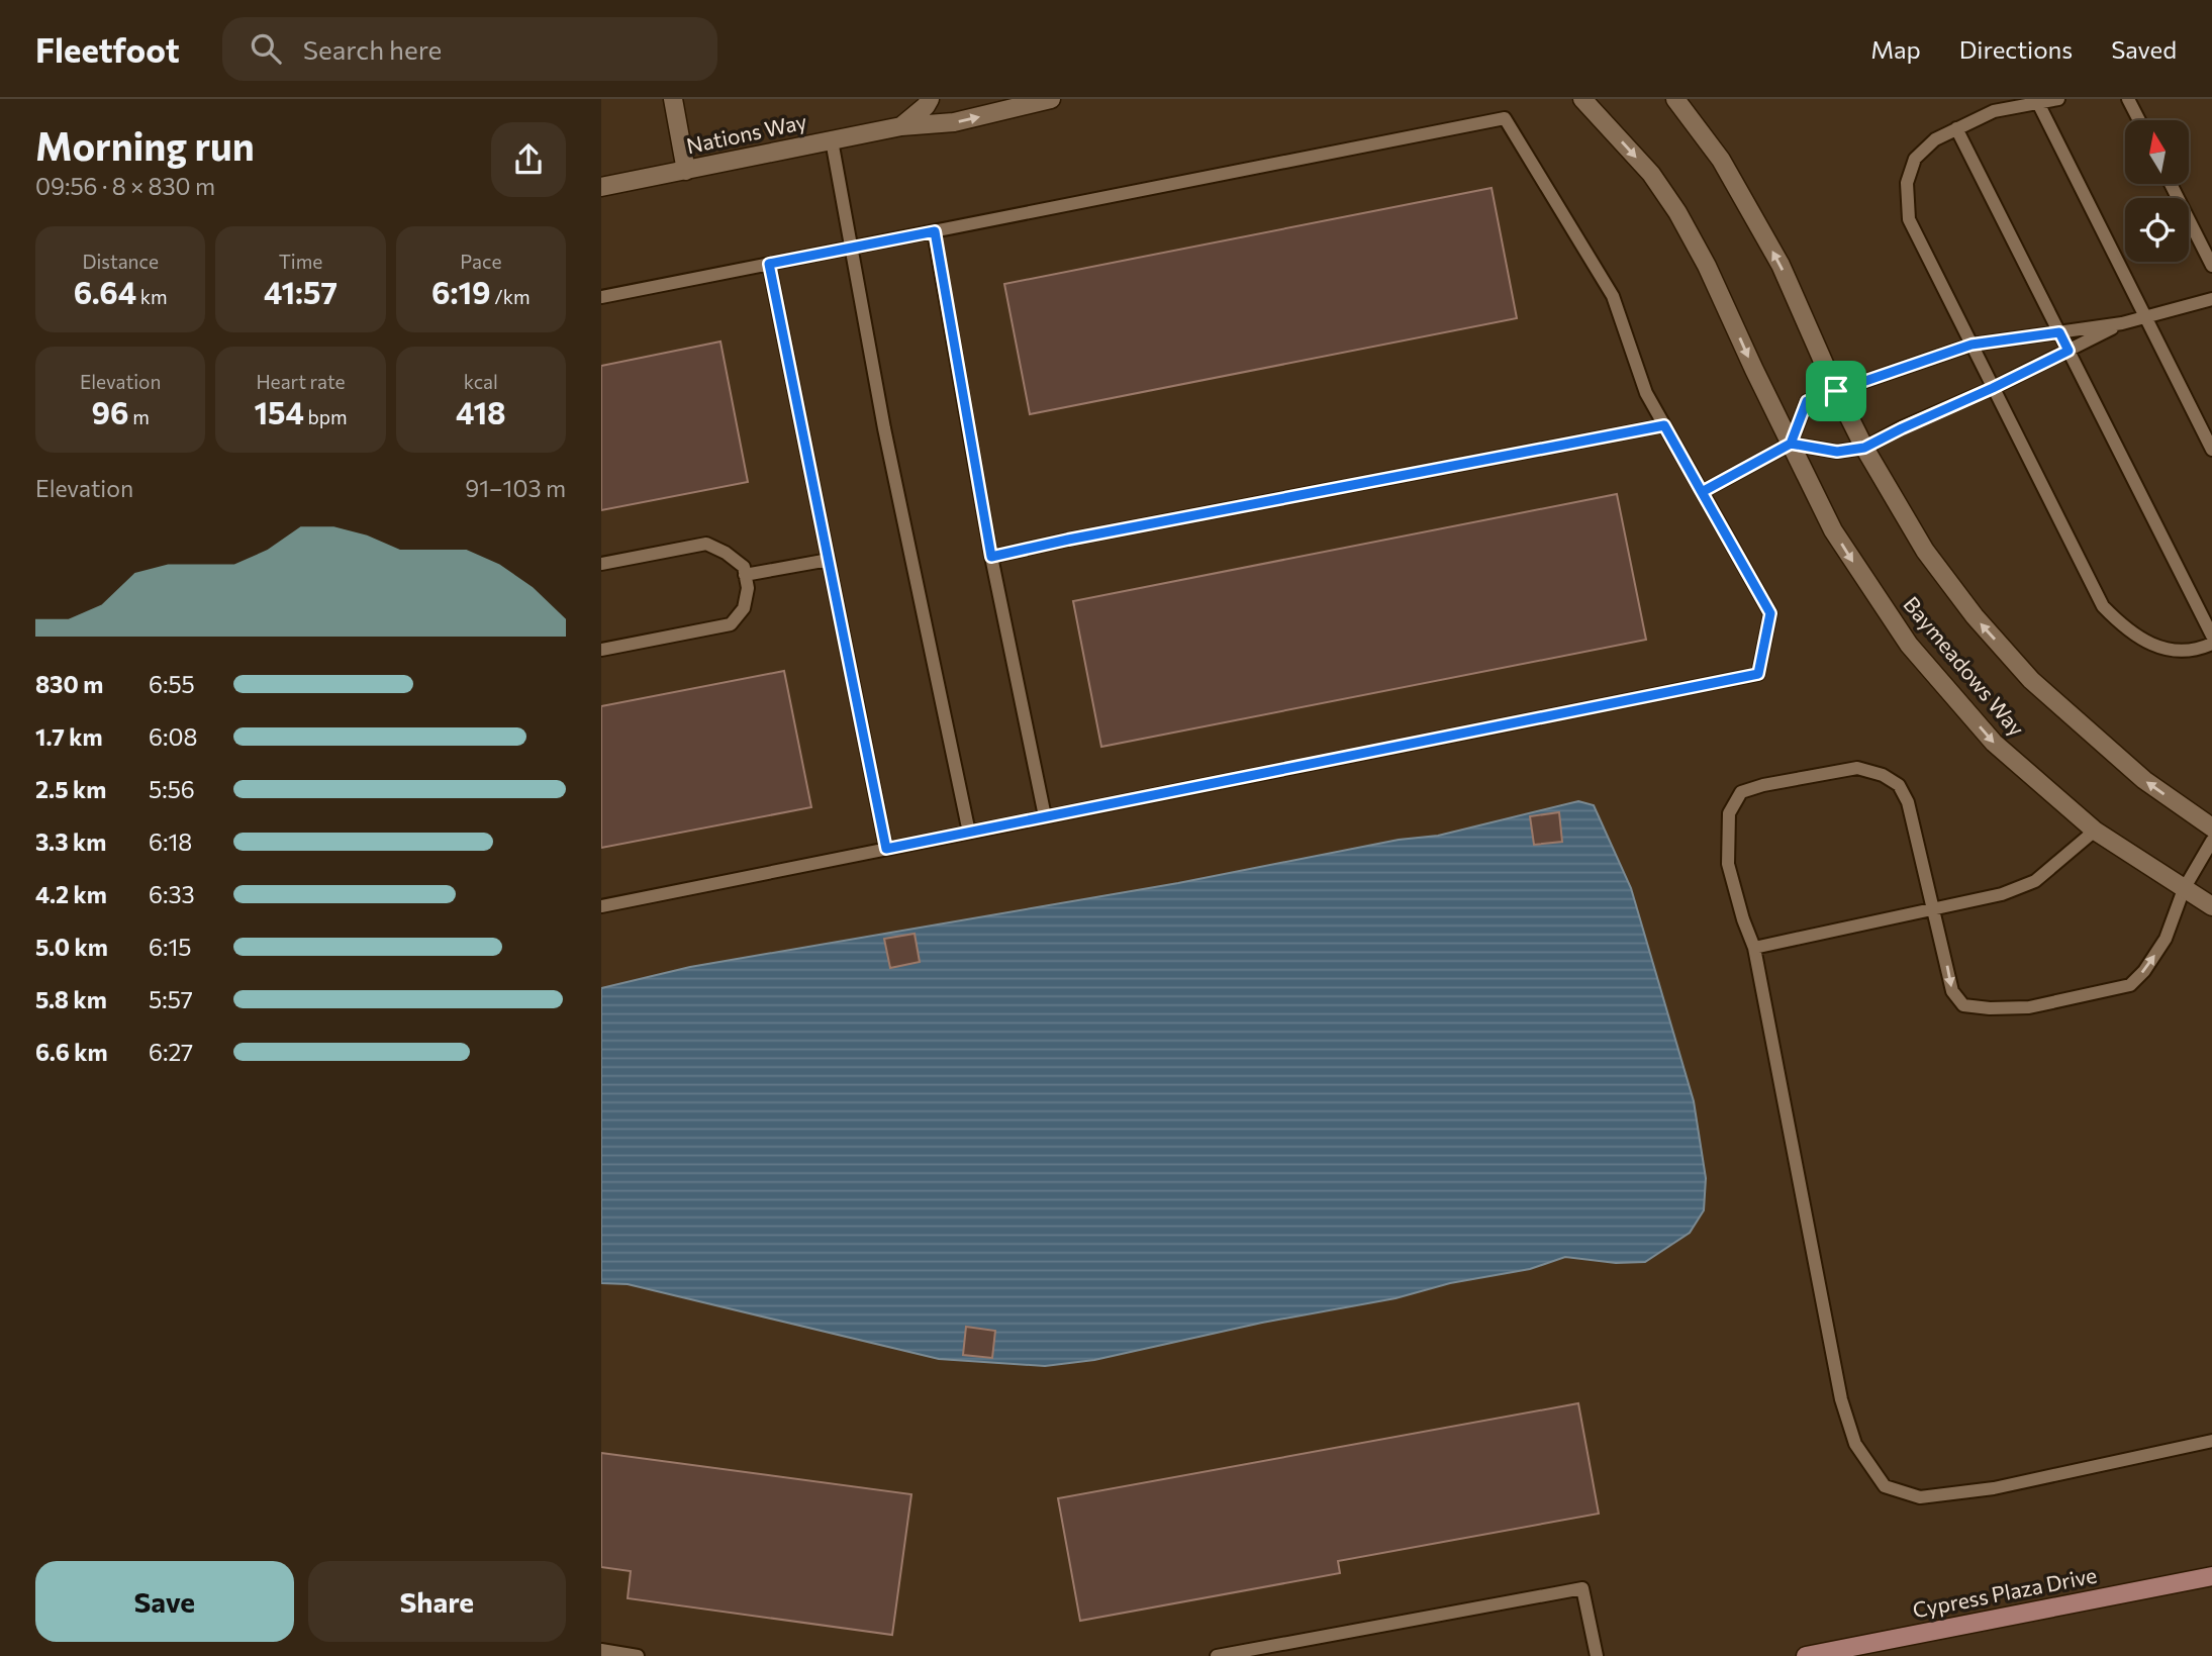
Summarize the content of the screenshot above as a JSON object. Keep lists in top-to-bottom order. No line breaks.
{"streets":{"street":["Nations Way","Baymeadows Way","Cypress Plaza Drive"]},"north":"top","page":{"header":"Fleetfoot","search":"Search here","nav":["Map","Directions","Saved"],"heading":["Morning run","09:56 · 8 × 830 m"],"stats":[["Distance","6.64 km"],["Time","41:57"],["Pace","6:19 /km"],["Elevation","96 m"],["Heart rate","154 bpm"],["kcal","418"]],"chart":["Elevation","91–103 m"],"list":[{"name":"830 m","note":"6:55"},{"name":"1.7 km","note":"6:08"},{"name":"2.5 km","note":"5:56"},{"name":"3.3 km","note":"6:18"},{"name":"4.2 km","note":"6:33"},{"name":"5.0 km","note":"6:15"},{"name":"5.8 km","note":"5:57"},{"name":"6.6 km","note":"6:27"}],"buttons":["Save","Share"]}}
